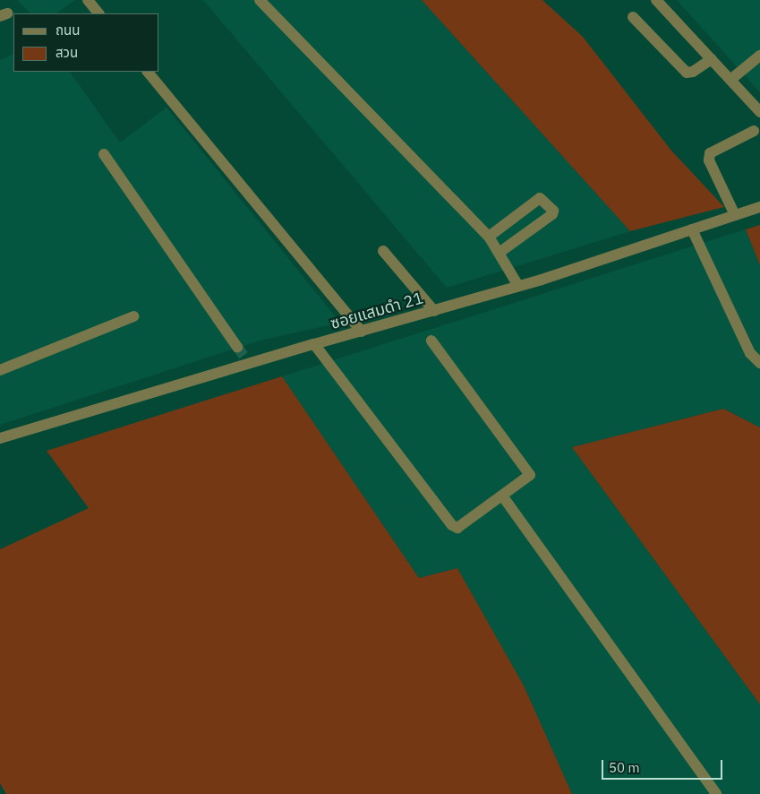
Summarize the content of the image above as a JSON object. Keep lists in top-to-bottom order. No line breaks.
{"streets":{"street":["ซอยแสมดำ 21"]},"legend":["ถนน","สวน"],"scale_bar":"50 m"}
